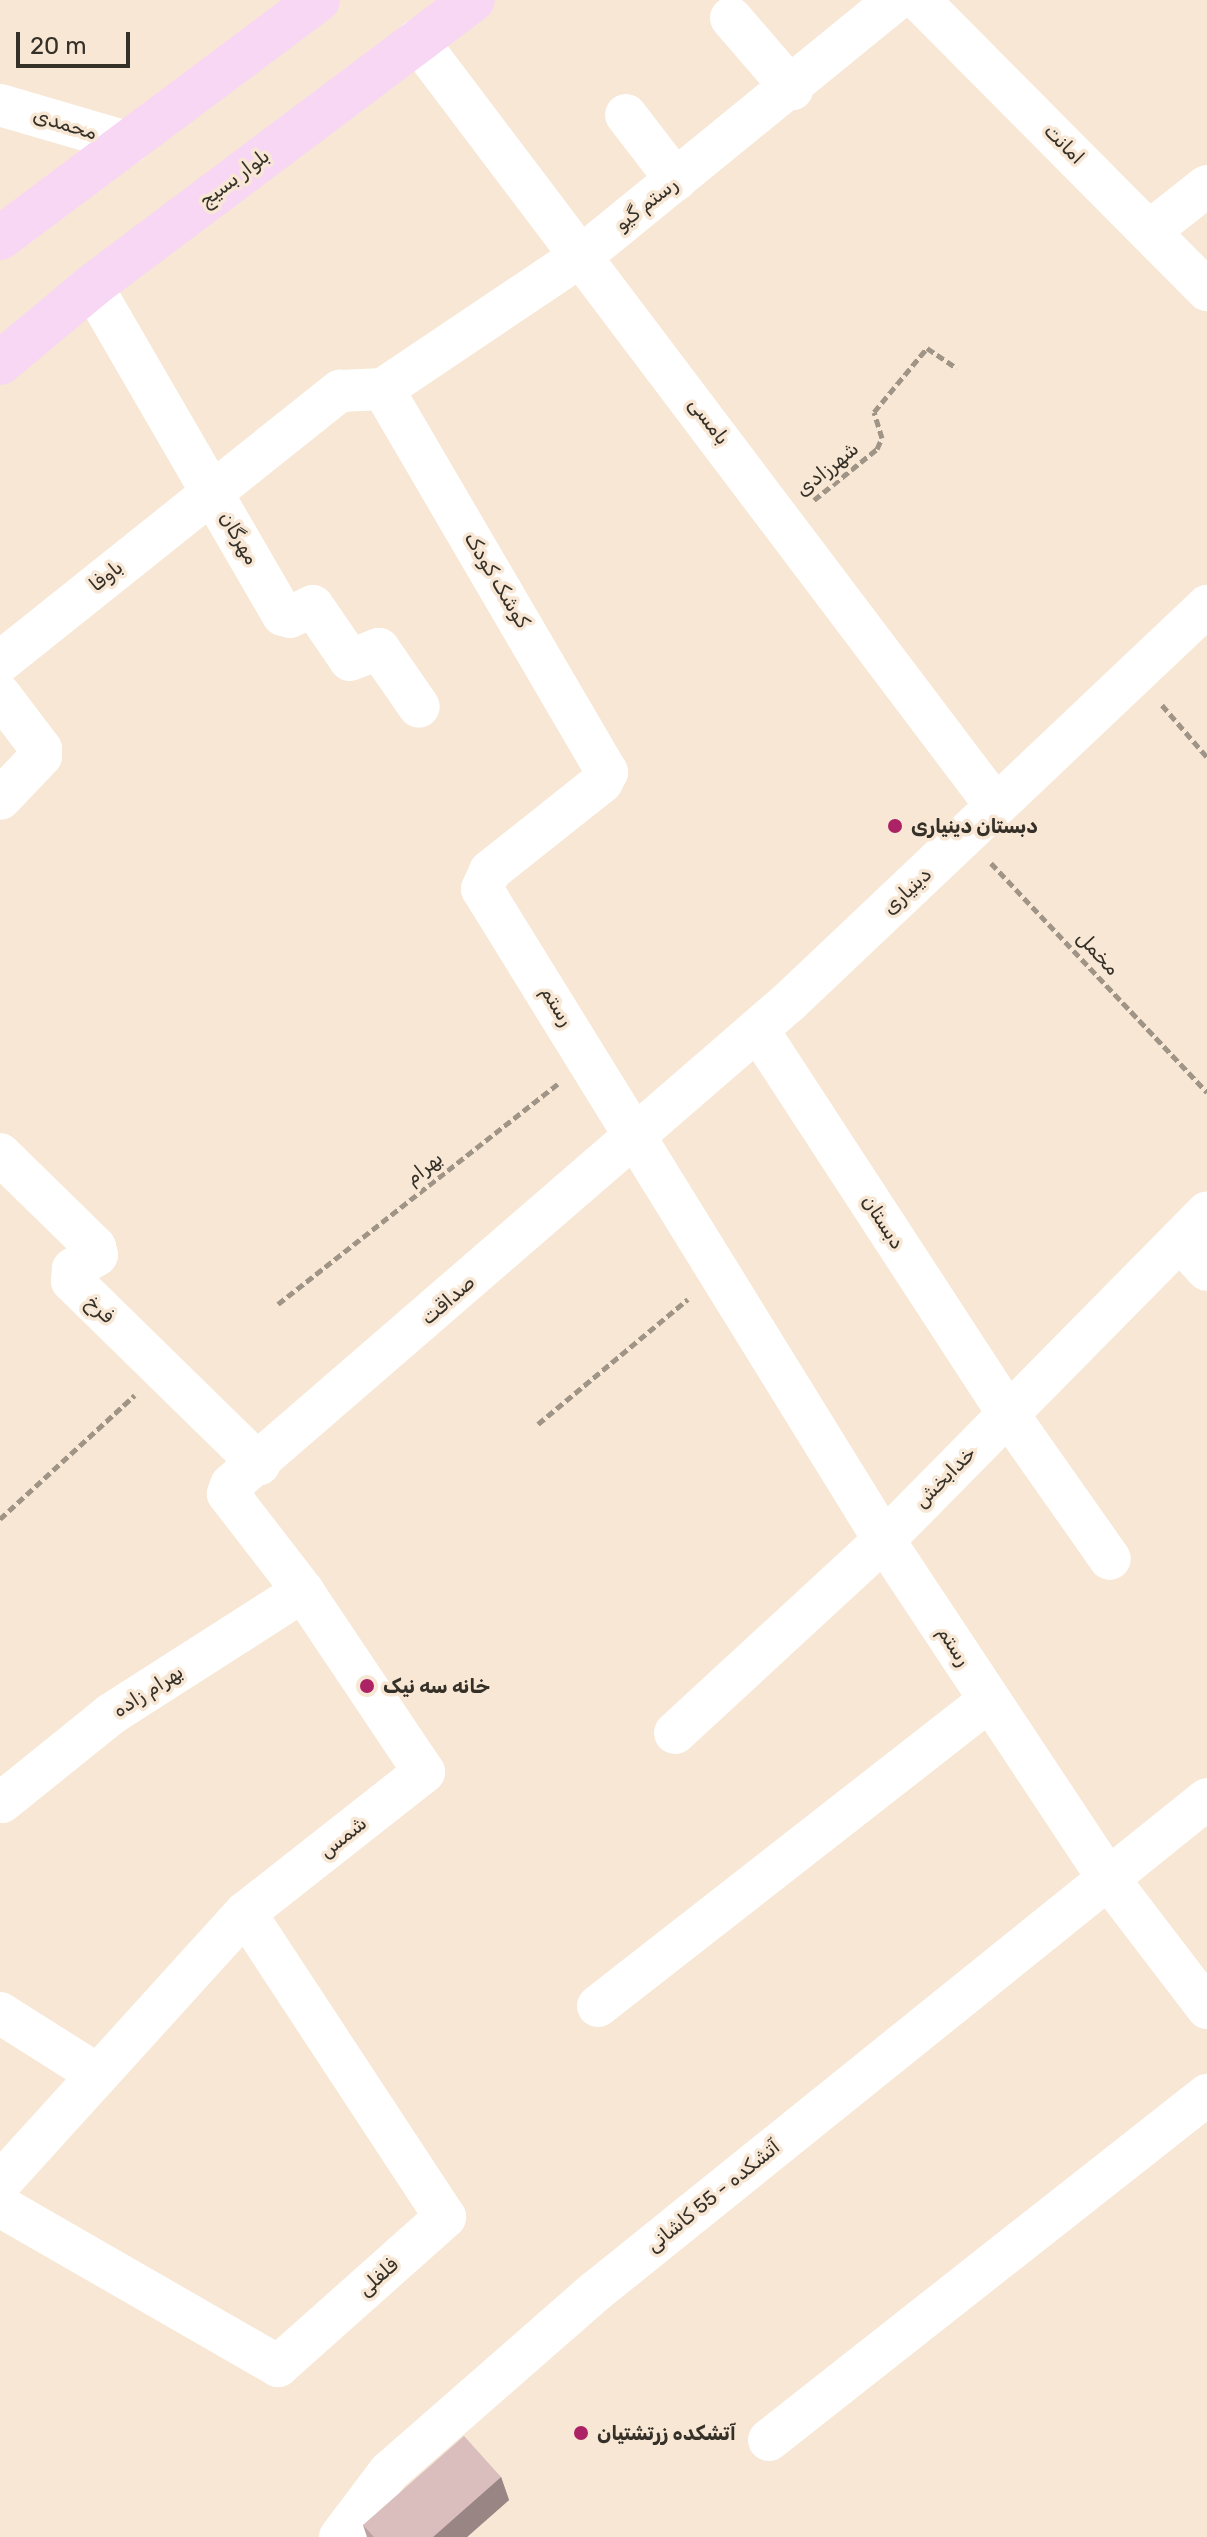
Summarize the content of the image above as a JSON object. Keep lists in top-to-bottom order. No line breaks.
{"streets":{"main road":["بلوار بسیج"],"street":["محمدی","امانت","رستم گیو","بامسی","مهرگان","باوفا","کوشک کودک","دینیاری","رستم","دبستان","صداقت","فرخ","خدابخش","بهرام زاده","شمس","آتشکده - 55 کاشانی","فلفلی"],"path":["شهرزادی","مخمل","بهرام"]},"crossings":[["بلوار بسیج","بامسی"],["بلوار بسیج","مهرگان"],["رستم گیو","بامسی"],["رستم گیو","باوفا"],["رستم گیو","کوشک کودک"],["بامسی","شهرزادی"],["بامسی","دینیاری"],["مهرگان","باوفا"],["باوفا","کوشک کودک"],["کوشک کودک","رستم"],["دینیاری","مخمل"],["دینیاری","رستم"],["دینیاری","دبستان"],["دینیاری","صداقت"],["رستم","بهرام"],["رستم","صداقت"],["رستم","خدابخش"],["رستم","آتشکده - 55 کاشانی"],["دبستان","خدابخش"],["صداقت","فرخ"],["صداقت","شمس"],["فرخ","شمس"],["بهرام زاده","شمس"],["شمس","فلفلی"]],"places":["دبستان دینیاری","خانه سه نیک","آتشکده زرتشتیان"],"scale_bar":"20 m"}
